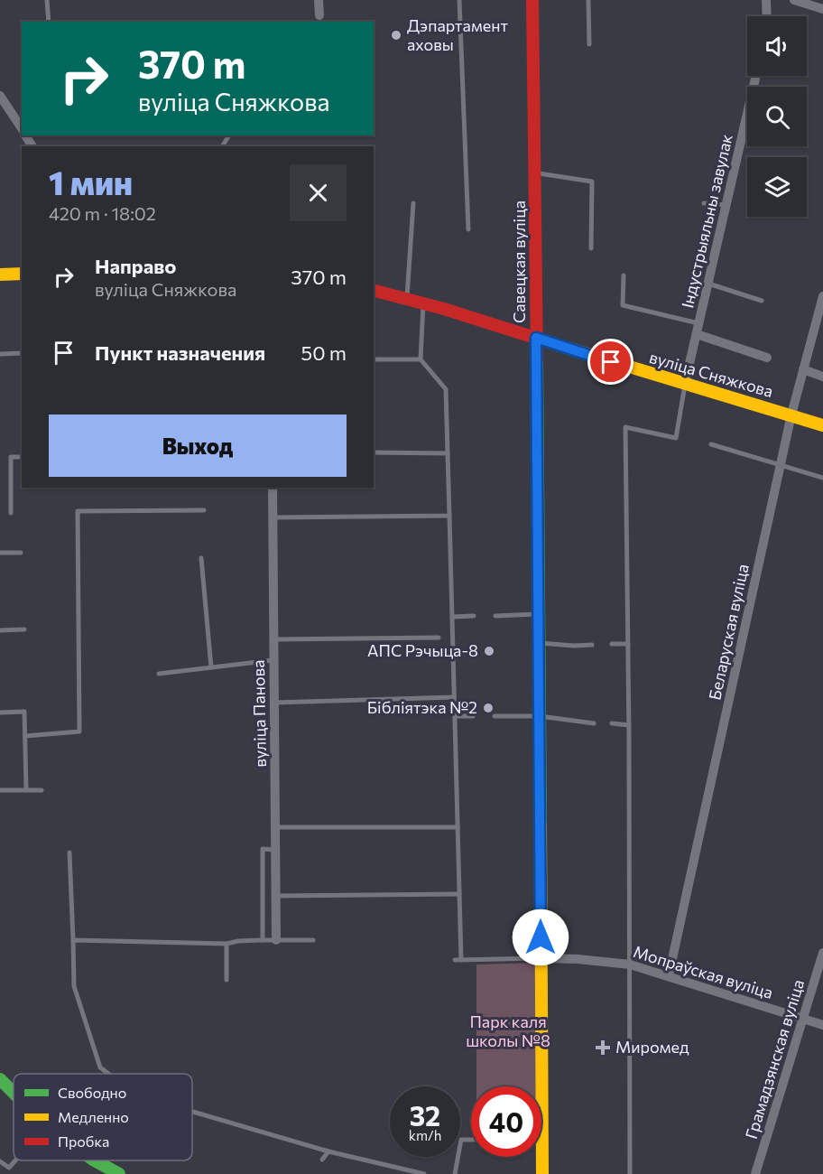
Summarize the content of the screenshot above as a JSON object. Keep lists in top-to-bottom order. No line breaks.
{"streets":{"street":["Індустрыяльны завулак","Савецкая вуліца","вуліца Сняжкова","Беларуская вуліца","вуліца Панова","Мопраўская вуліца","Грамадзянская вуліца"]},"crossings":[["Індустрыяльны завулак","вуліца Сняжкова"],["Савецкая вуліца","вуліца Сняжкова"],["Савецкая вуліца","Мопраўская вуліца"],["вуліца Сняжкова","Беларуская вуліца"],["Беларуская вуліца","Мопраўская вуліца"],["Мопраўская вуліца","Грамадзянская вуліца"]],"parks":["Парк каля школы №8"],"places":{"other":["Дэпартамент аховы","АПС Рэчыца-8","Бібліятэка №2"],"health":["Миромед"]},"legend":["Свободно","Медленно","Пробка"],"page":{"turn":["370 m","вуліца Сняжкова"],"heading":["1 мин","420 m · 18:02"],"list":[{"name":"Направо","note":"вуліца Сняжкова","value":"370 m"},{"name":"Пункт назначения","value":"50 m"}],"buttons":"Выход","speed":"32 km/h","limit":"40"}}
